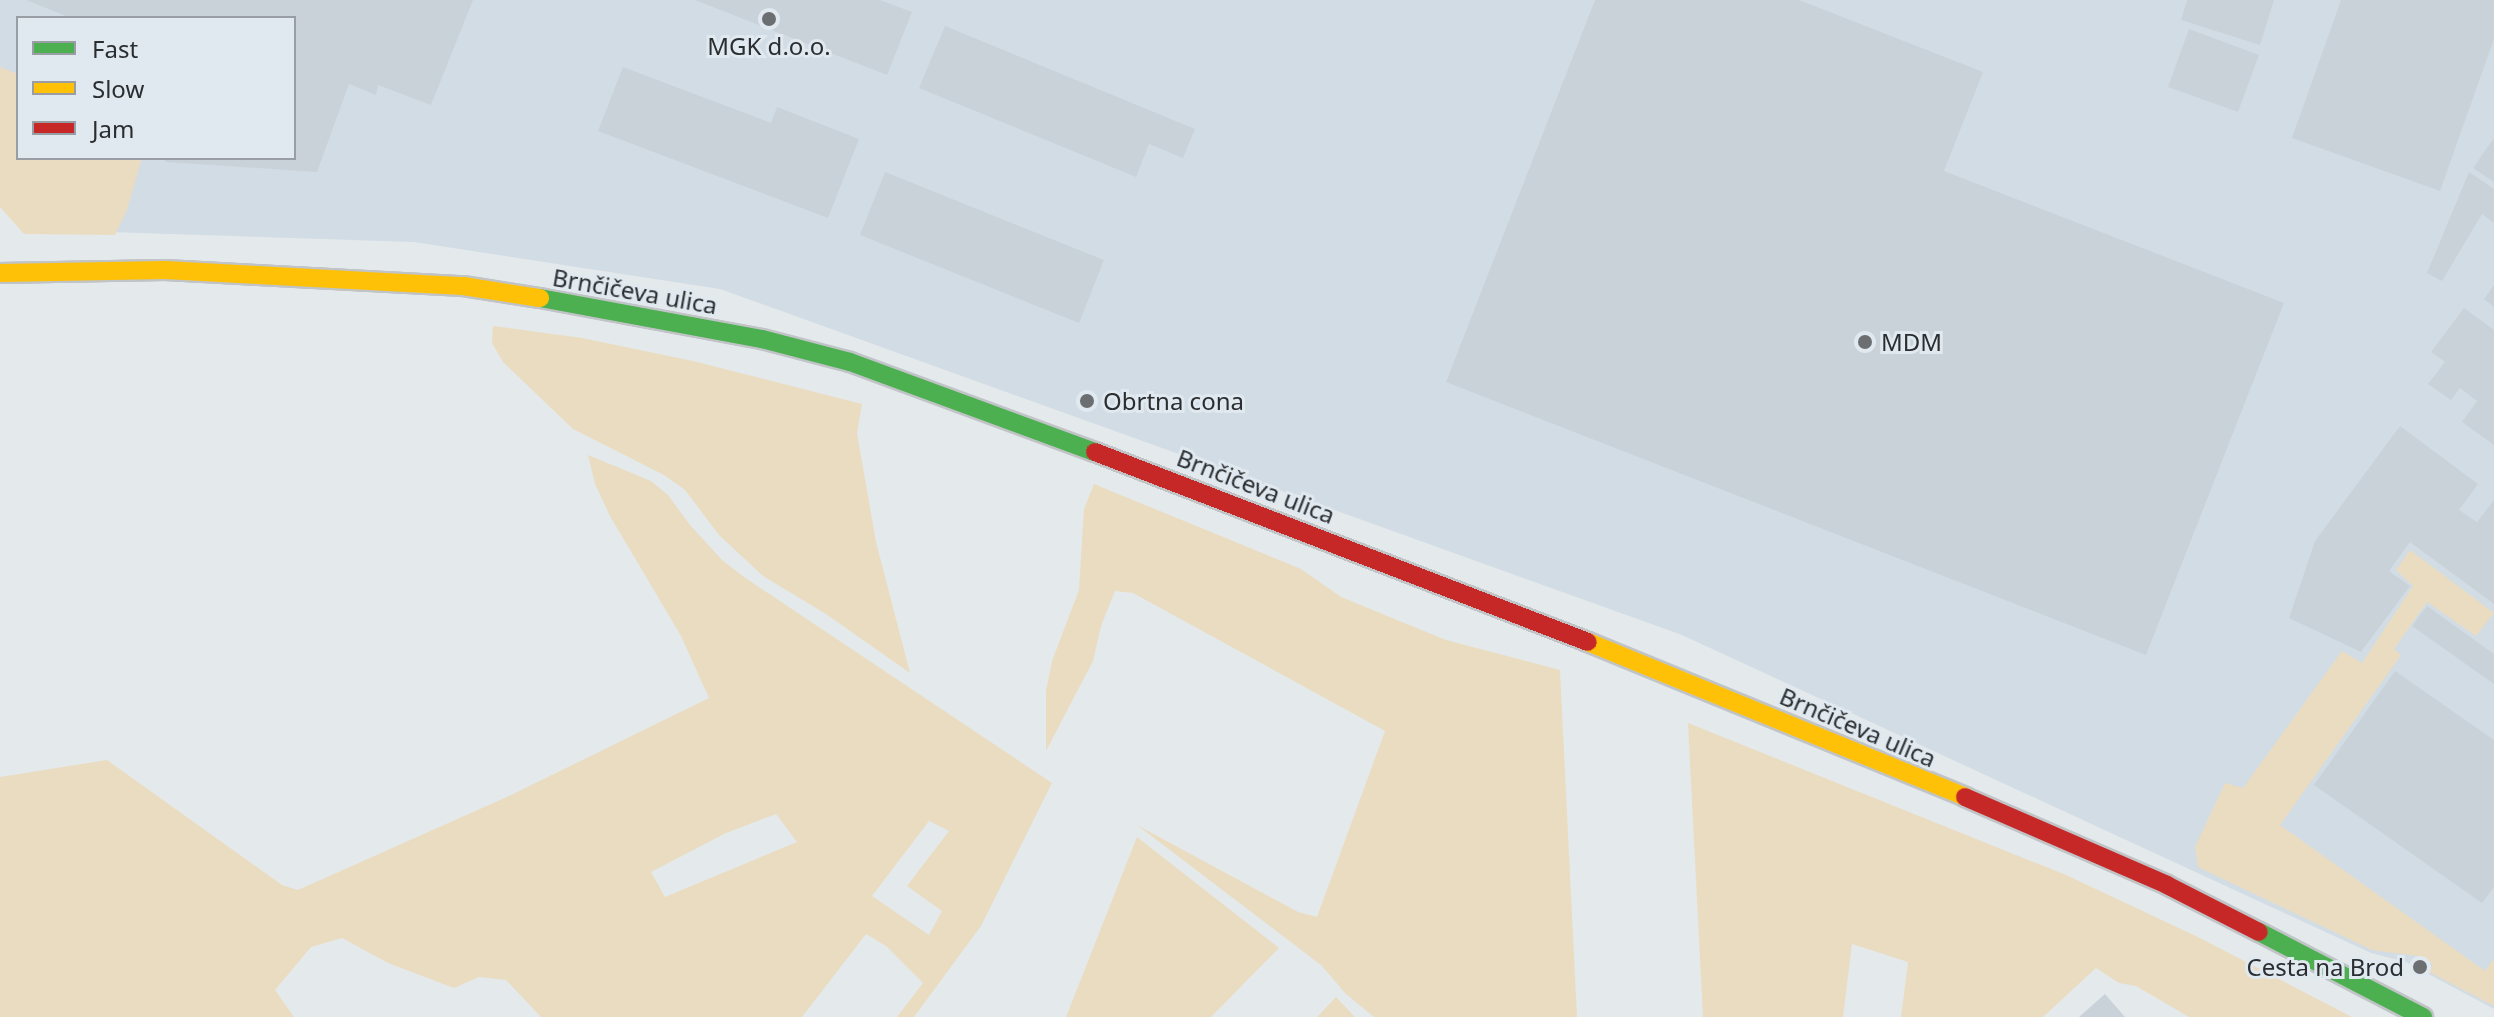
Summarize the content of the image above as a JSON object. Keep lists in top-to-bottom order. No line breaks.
{"streets":{"street":["Brnčičeva ulica"]},"places":["MGK d.o.o.","MDM","Obrtna cona","Cesta na Brod"],"legend":["Fast","Slow","Jam"]}
